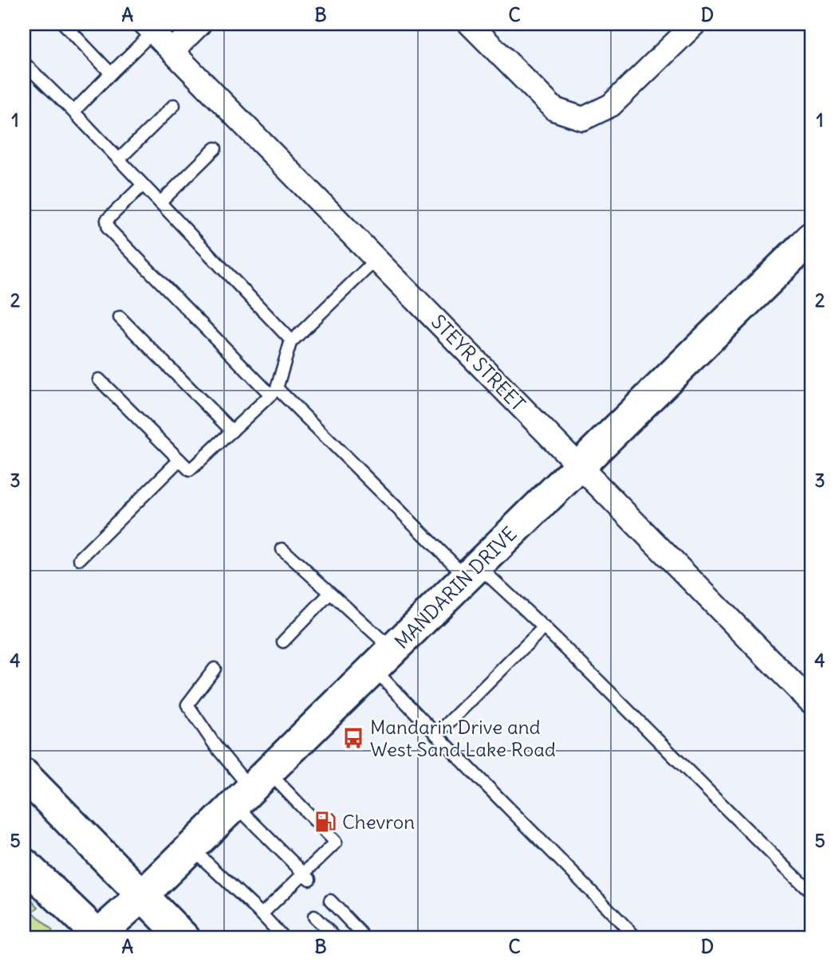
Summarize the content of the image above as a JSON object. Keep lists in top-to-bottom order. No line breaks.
{"streets":{"street":["STEYR STREET","MANDARIN DRIVE"]},"crossings":[["STEYR STREET","MANDARIN DRIVE"]],"places":{"bus stop":["Mandarin Drive and West Sand Lake Road"],"fuel station":["Chevron"]},"grid":{"columns":["A","B","C","D"],"rows":["1","2","3","4","5"]}}
